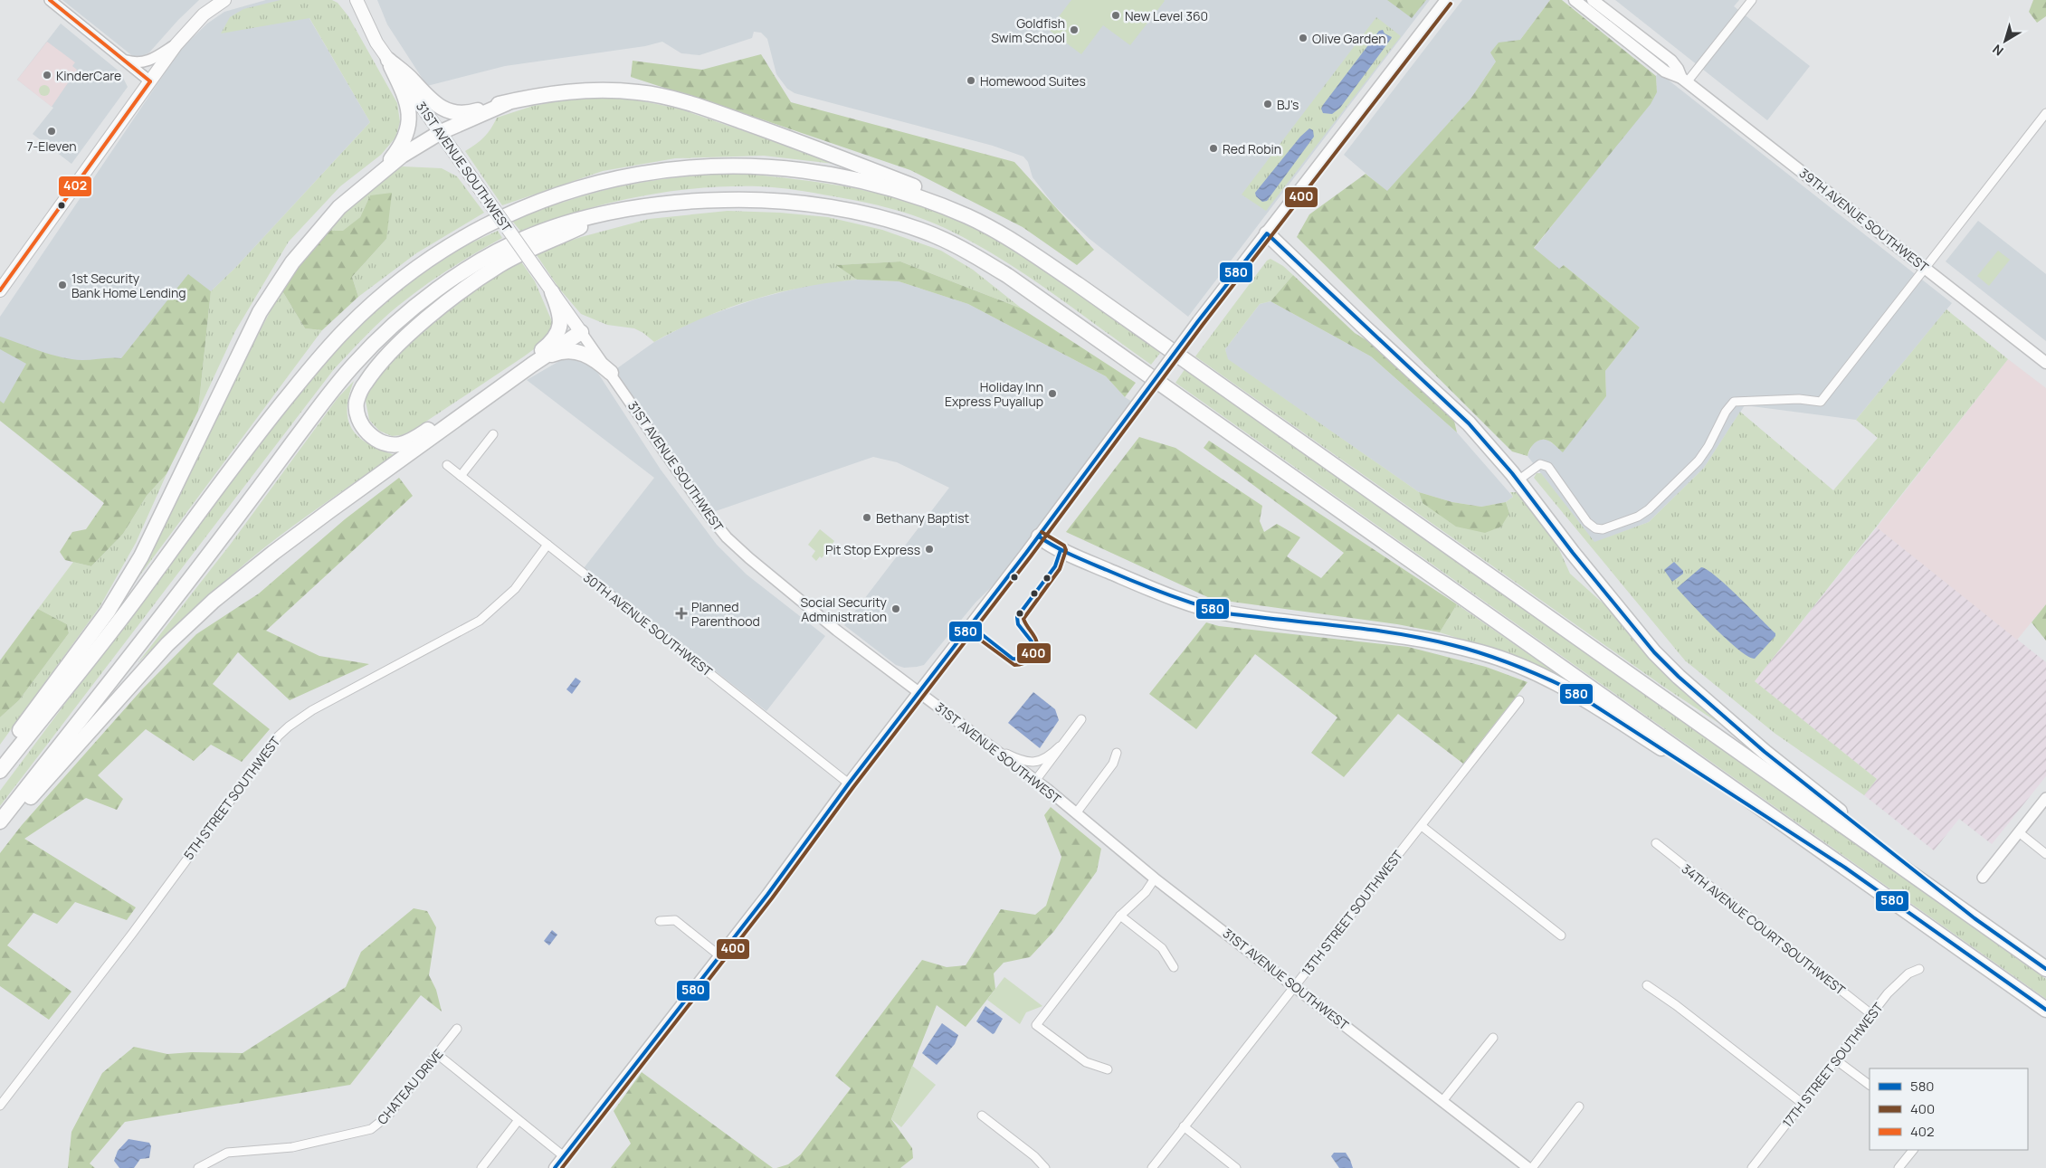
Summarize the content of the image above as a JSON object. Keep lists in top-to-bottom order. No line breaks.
{"streets":{"main road":["31ST AVENUE SOUTHWEST","39TH AVENUE SOUTHWEST"],"street":["30TH AVENUE SOUTHWEST","5TH STREET SOUTHWEST","13TH STREET SOUTHWEST","34TH AVENUE COURT SOUTHWEST","17TH STREET SOUTHWEST","CHATEAU DRIVE"]},"crossings":[["31ST AVENUE SOUTHWEST","13TH STREET SOUTHWEST"],["30TH AVENUE SOUTHWEST","5TH STREET SOUTHWEST"],["34TH AVENUE COURT SOUTHWEST","17TH STREET SOUTHWEST"]],"places":{"other":["New Level 360","Goldfish Swim School","Olive Garden","KinderCare","Homewood Suites","BJ's","7-Eleven","Red Robin","1st Security Bank Home Lending","Holiday Inn Express Puyallup","Bethany Baptist","Pit Stop Express","Social Security Administration"],"health":["Planned Parenthood"]},"lines":["transit line 402","transit line 400","transit line 580"],"legend":["580","400","402"],"north":"bottom left"}
